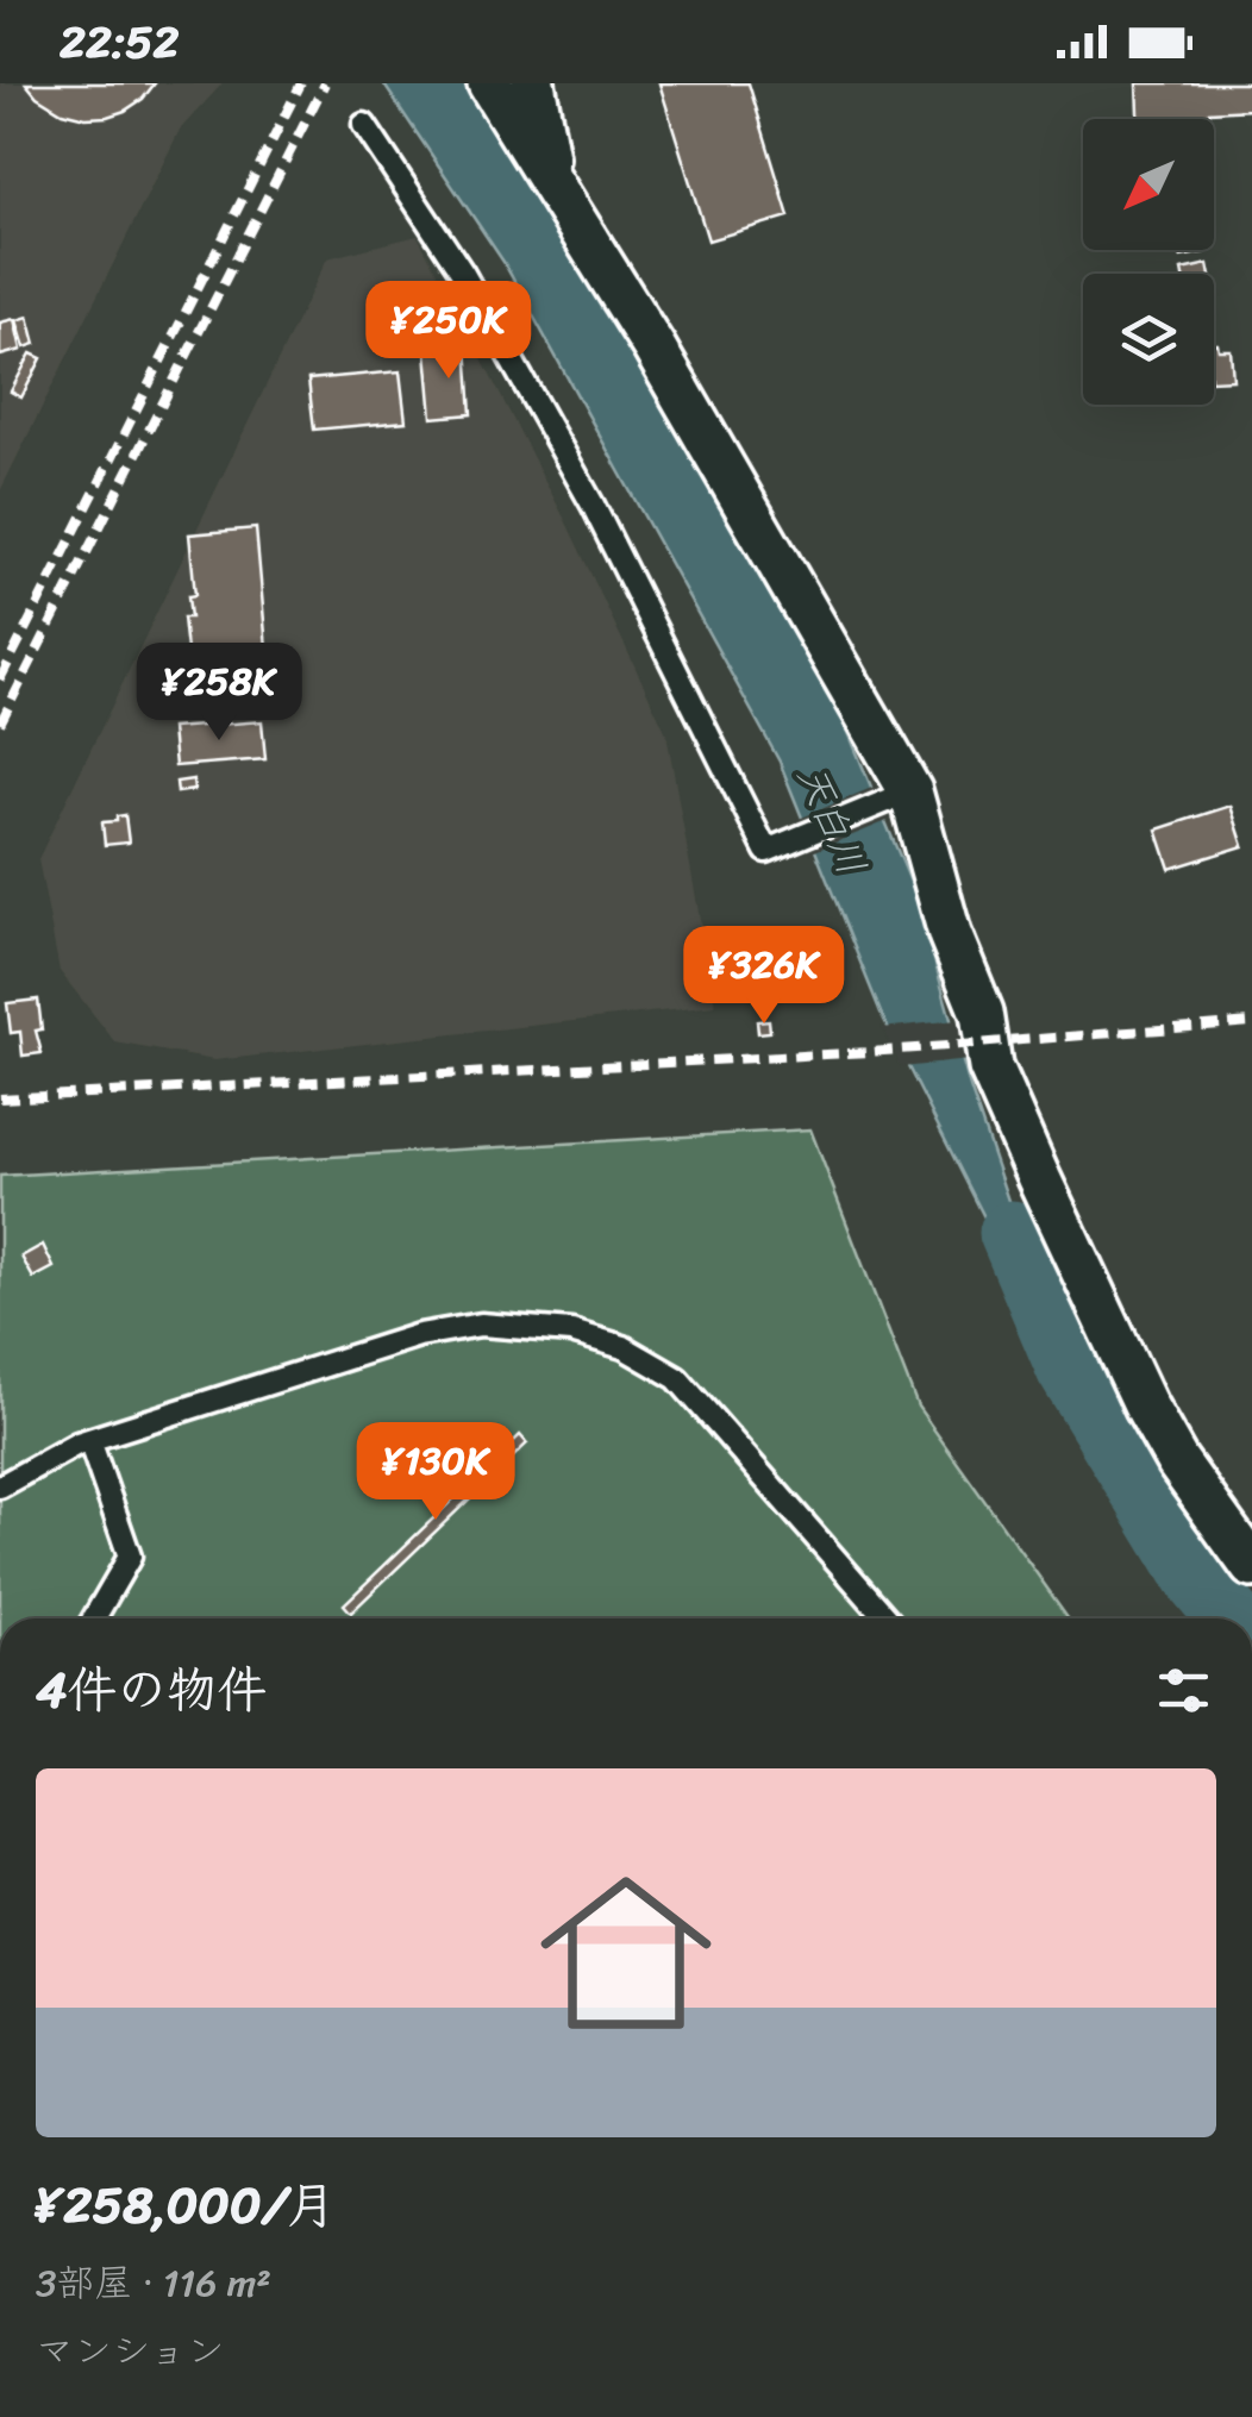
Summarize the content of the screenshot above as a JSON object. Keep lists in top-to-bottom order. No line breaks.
{"water":["天白川"],"north":"bottom left","page":{"status":"22:52","price":["¥250K","¥258K","¥326K","¥130K"],"heading":"4件の物件","list":[{"name":"¥258,000/月","note":"3部屋 · 116 m² · マンション"}]}}
